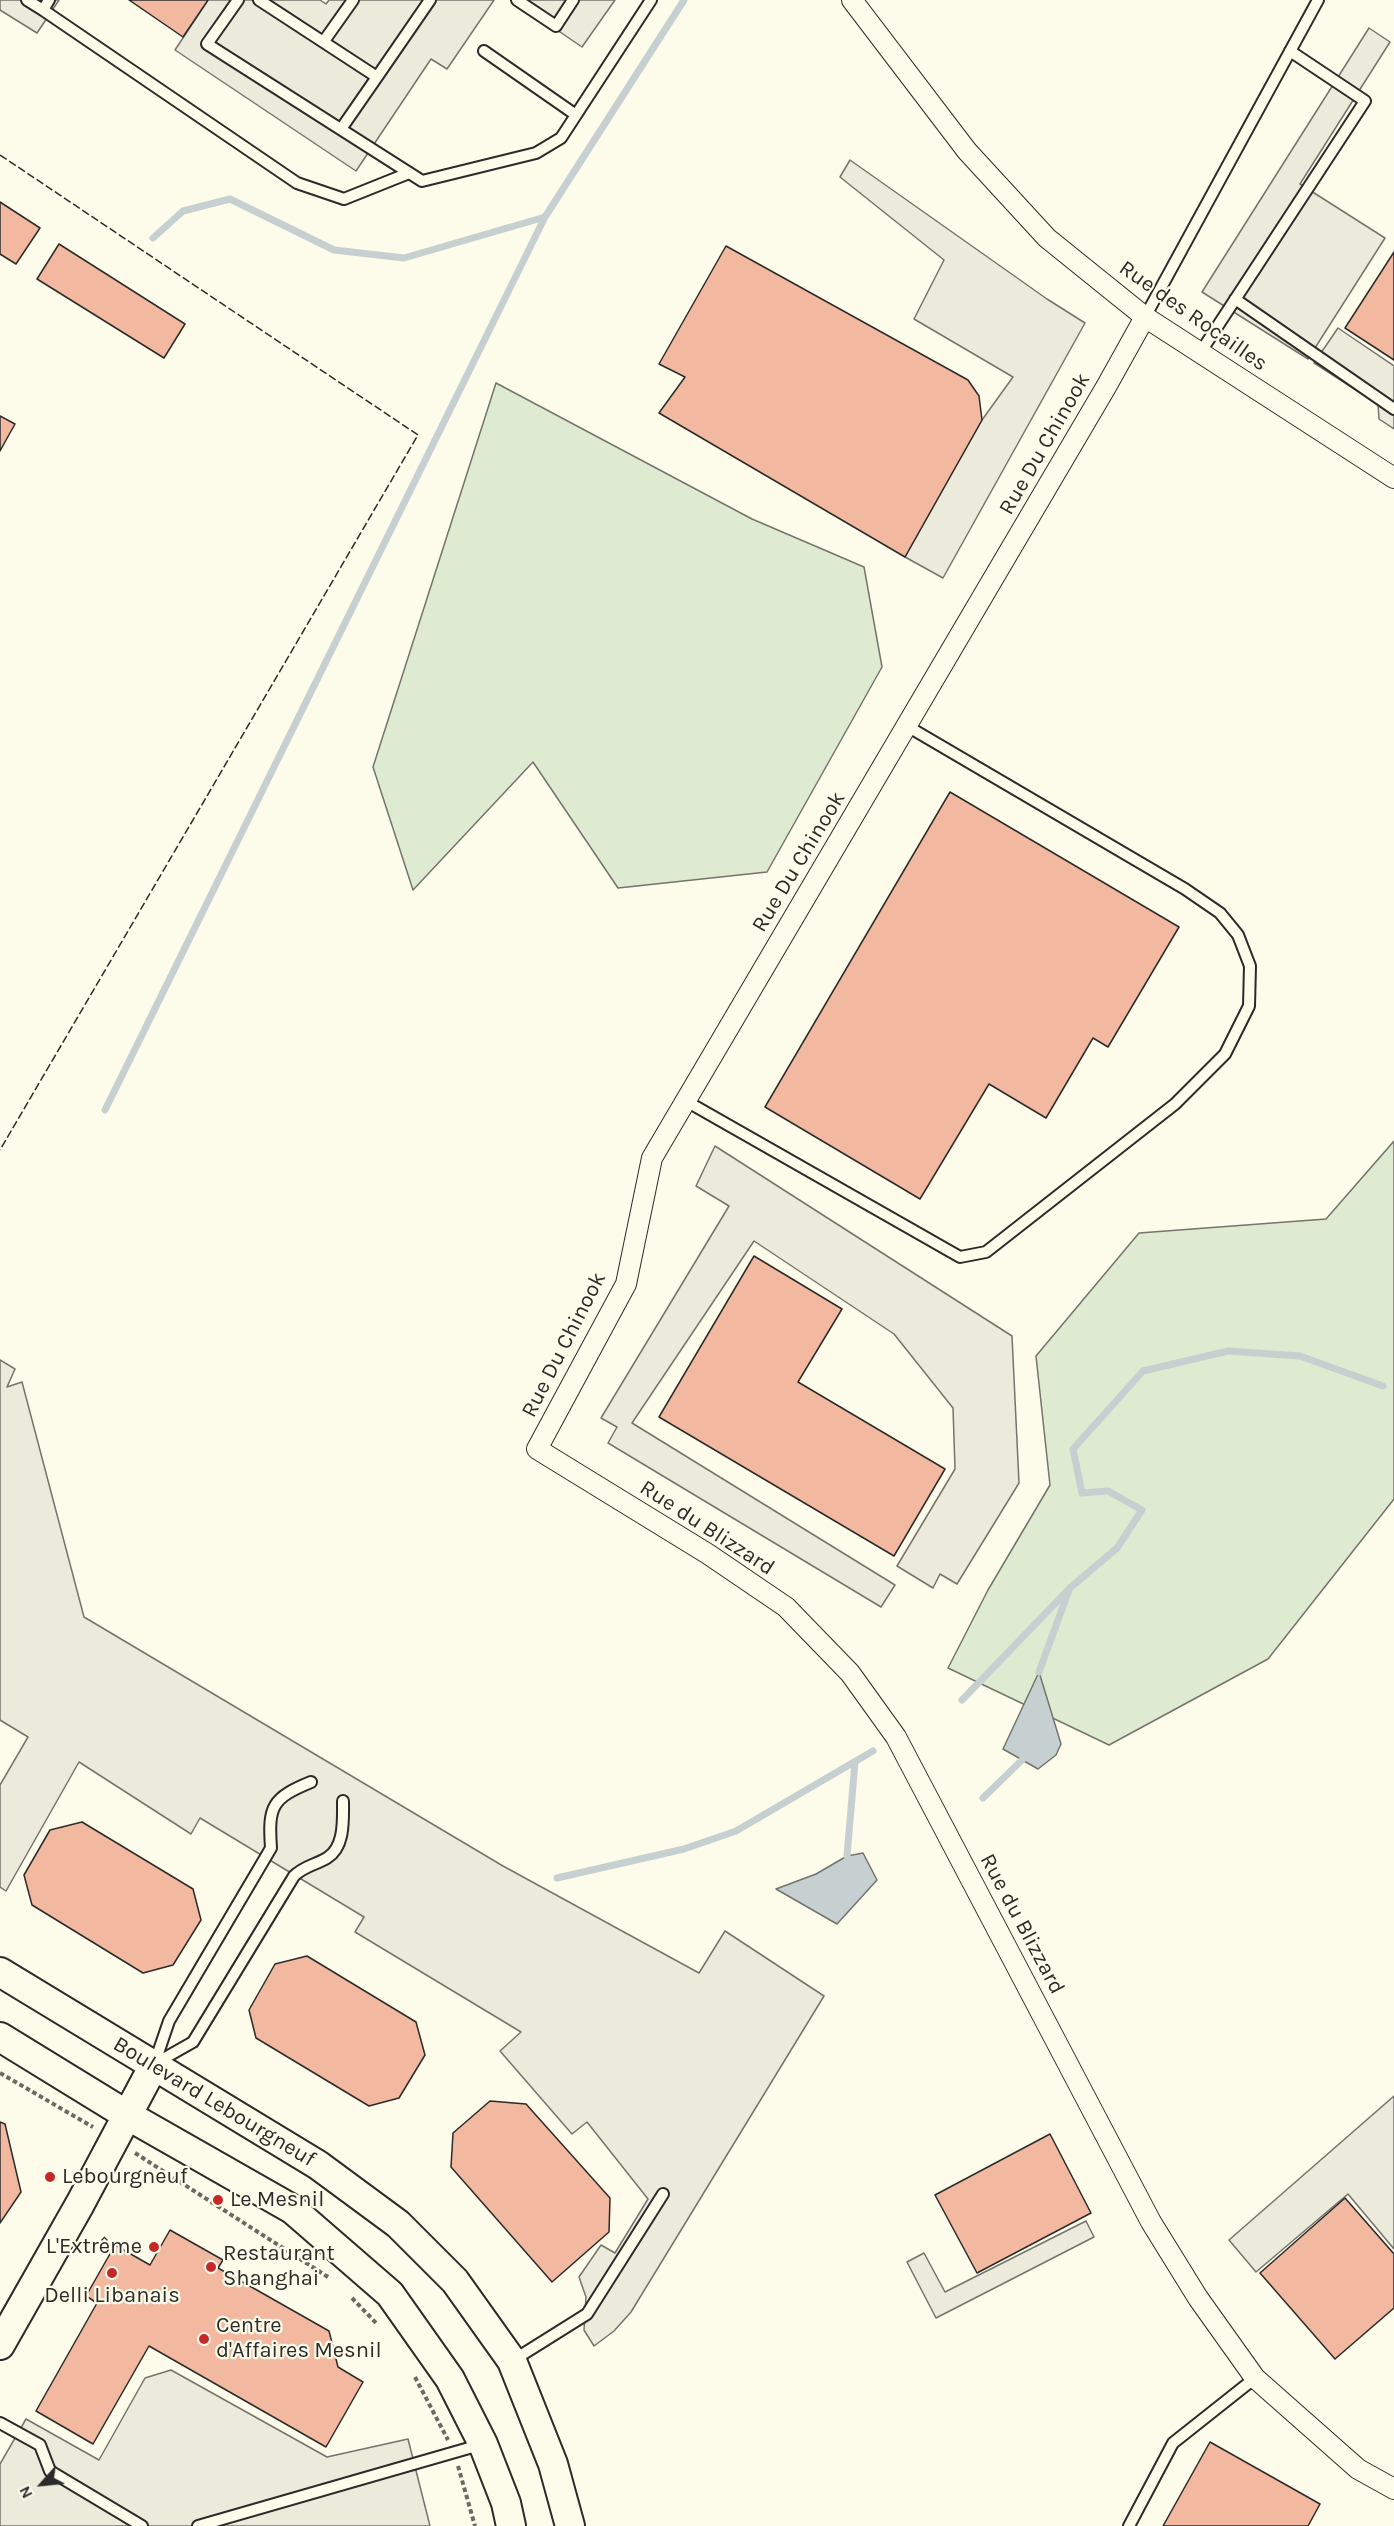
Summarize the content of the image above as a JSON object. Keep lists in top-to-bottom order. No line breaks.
{"streets":{"main road":["Boulevard Lebourgneuf"],"street":["Rue des Rocailles","Rue Du Chinook","Rue du Blizzard"]},"crossings":[["Rue des Rocailles","Rue Du Chinook"],["Rue Du Chinook","Rue du Blizzard"]],"places":["Lebourgneuf","Le Mesnil","L'Extrême","Restaurant Shanghai","Delli Libanais","Centre d'Affaires Mesnil"],"north":"bottom left"}
